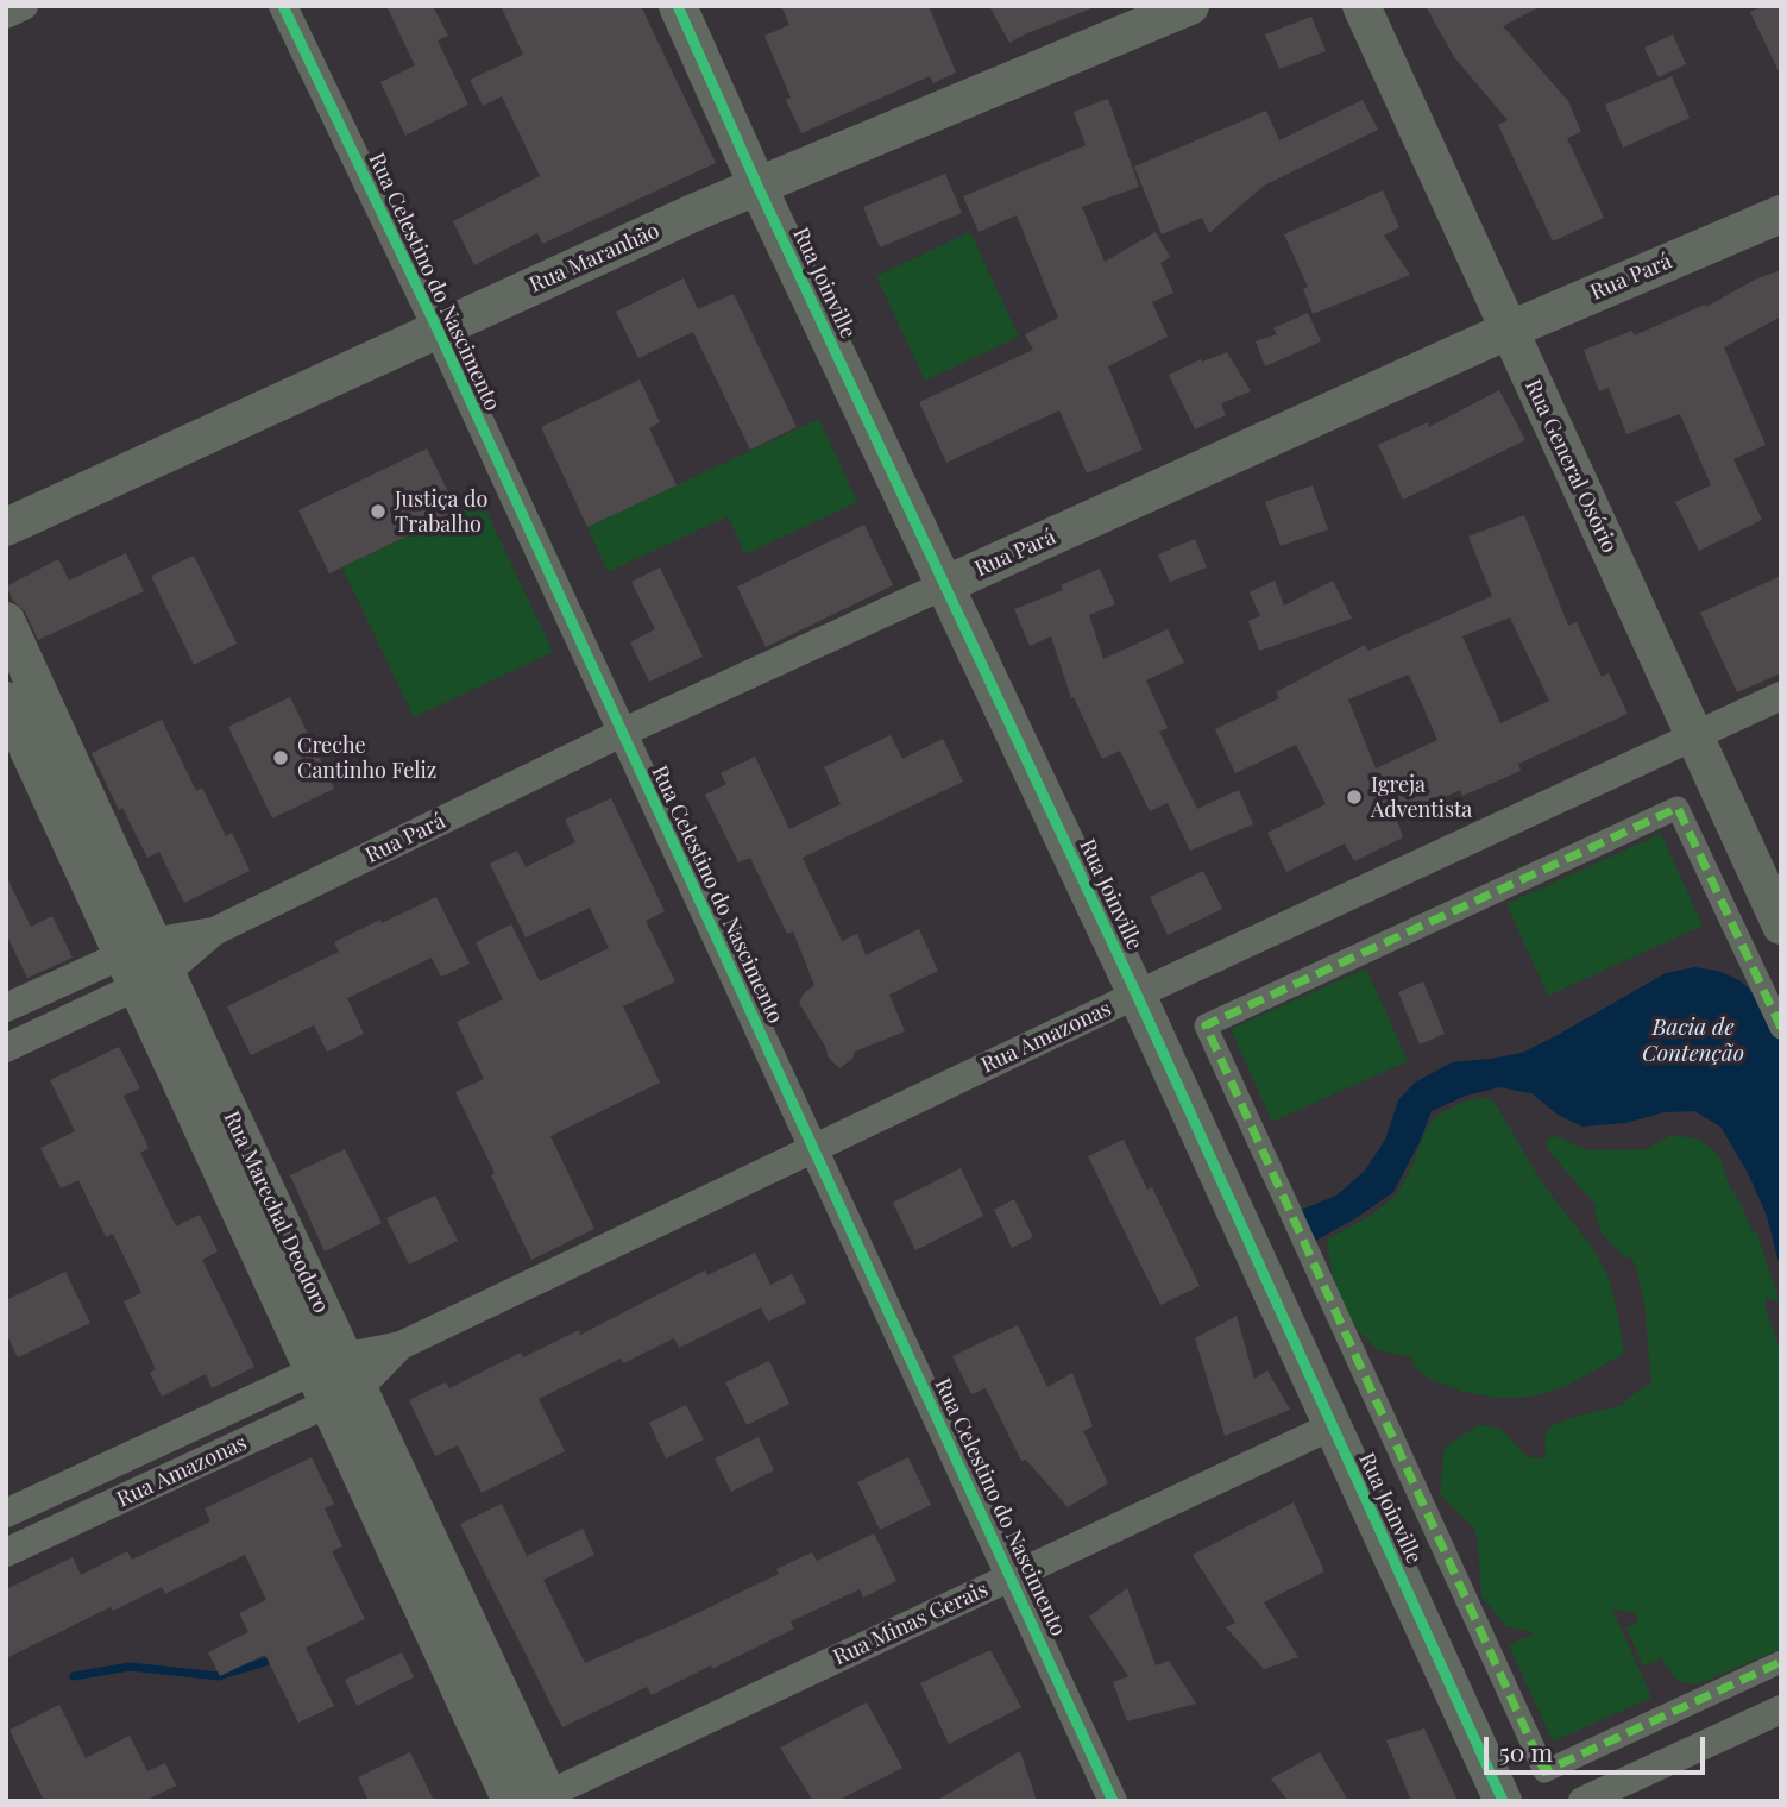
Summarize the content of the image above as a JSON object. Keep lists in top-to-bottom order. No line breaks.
{"streets":{"street":["Rua Maranhão","Rua Pará","Rua Celestino do Nascimento","Rua Joinville","Rua General Osório","Rua Amazonas","Rua Marechal Deodoro","Rua Minas Gerais"]},"crossings":[["Rua Maranhão","Rua Celestino do Nascimento"],["Rua Maranhão","Rua Joinville"],["Rua Pará","Rua Celestino do Nascimento"],["Rua Pará","Rua Joinville"],["Rua Pará","Rua General Osório"],["Rua Pará","Rua Marechal Deodoro"],["Rua Celestino do Nascimento","Rua Amazonas"],["Rua Celestino do Nascimento","Rua Minas Gerais"],["Rua Joinville","Rua Amazonas"],["Rua Joinville","Rua Minas Gerais"],["Rua General Osório","Rua Amazonas"],["Rua Amazonas","Rua Marechal Deodoro"],["Rua Marechal Deodoro","Rua Minas Gerais"]],"water":["Bacia de Contenção"],"places":["Justiça do Trabalho","Creche Cantinho Feliz","Igreja Adventista"],"scale_bar":"50 m"}
